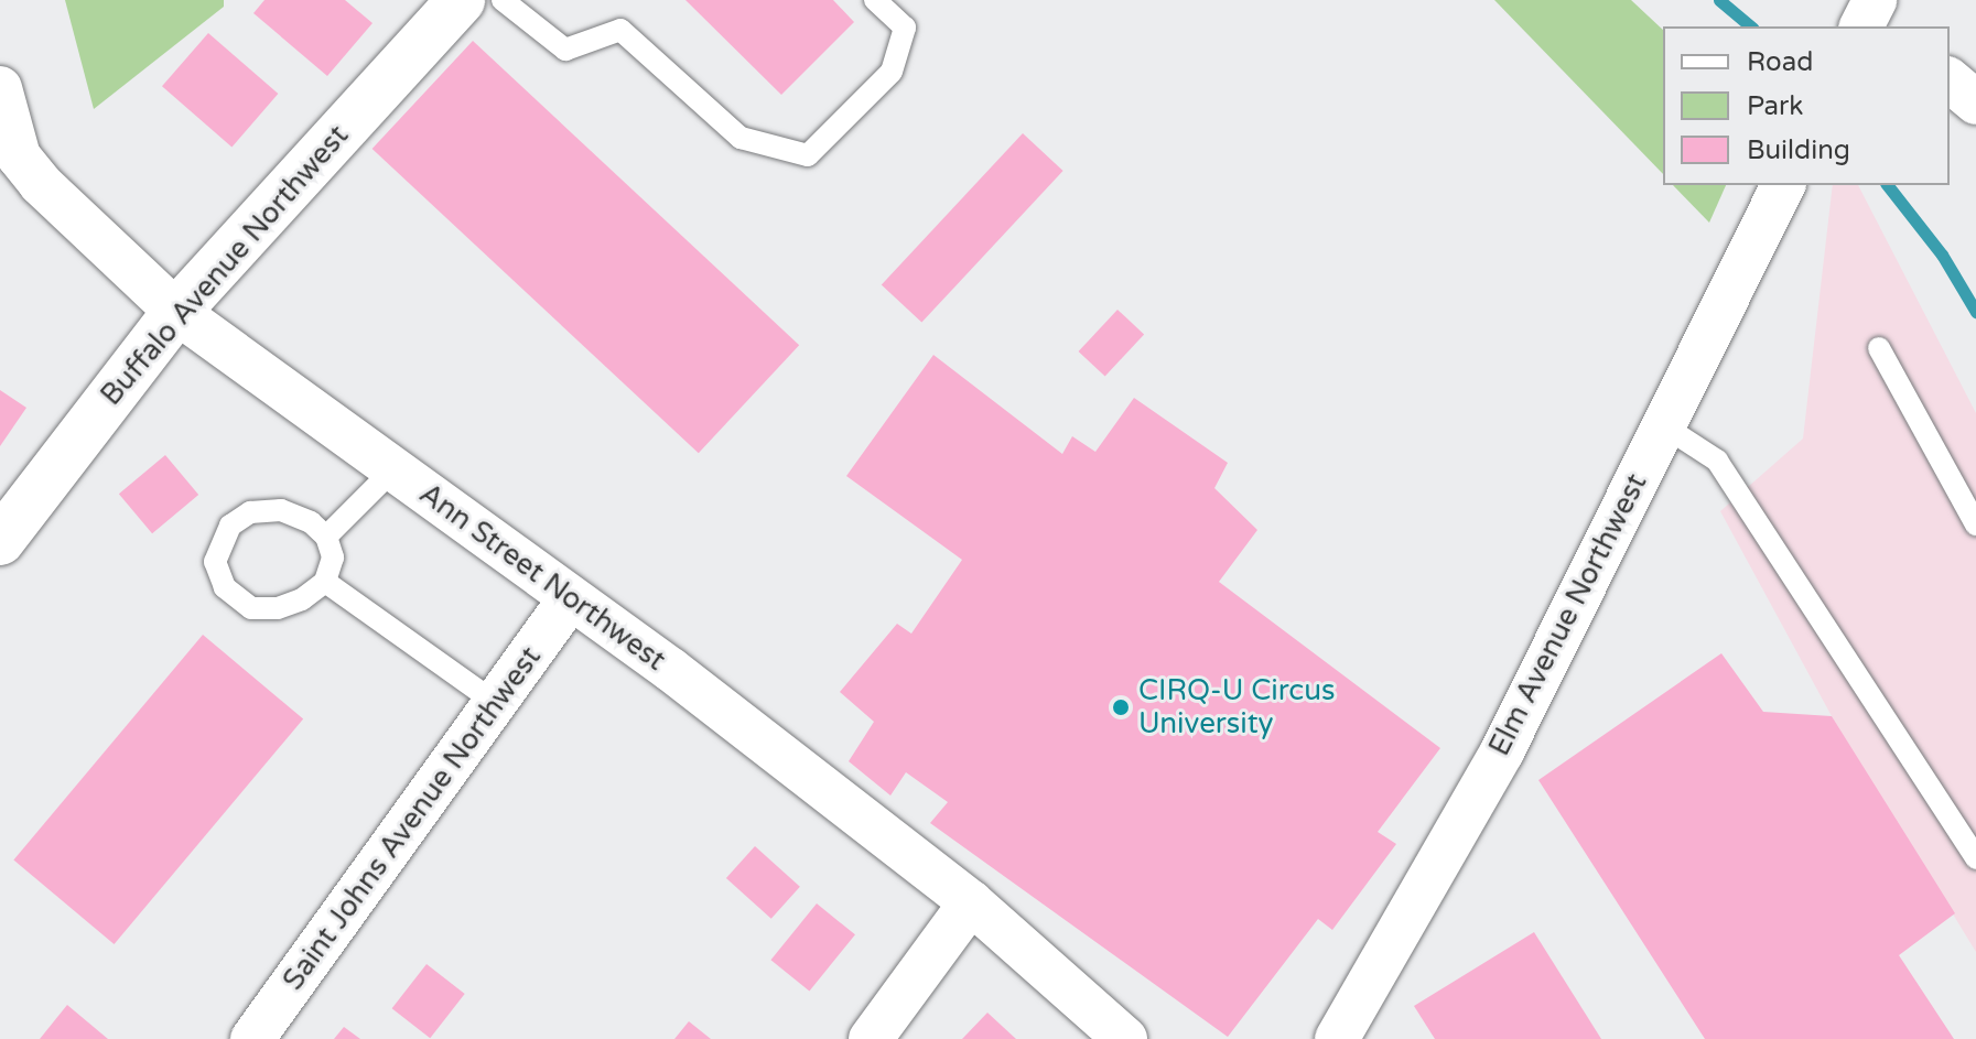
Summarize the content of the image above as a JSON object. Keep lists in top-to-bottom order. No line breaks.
{"streets":{"street":["Buffalo Avenue Northwest","Ann Street Northwest","Elm Avenue Northwest","Saint Johns Avenue Northwest"]},"crossings":[["Buffalo Avenue Northwest","Ann Street Northwest"],["Ann Street Northwest","Saint Johns Avenue Northwest"]],"places":["CIRQ-U Circus University"],"legend":["Road","Park","Building"]}
